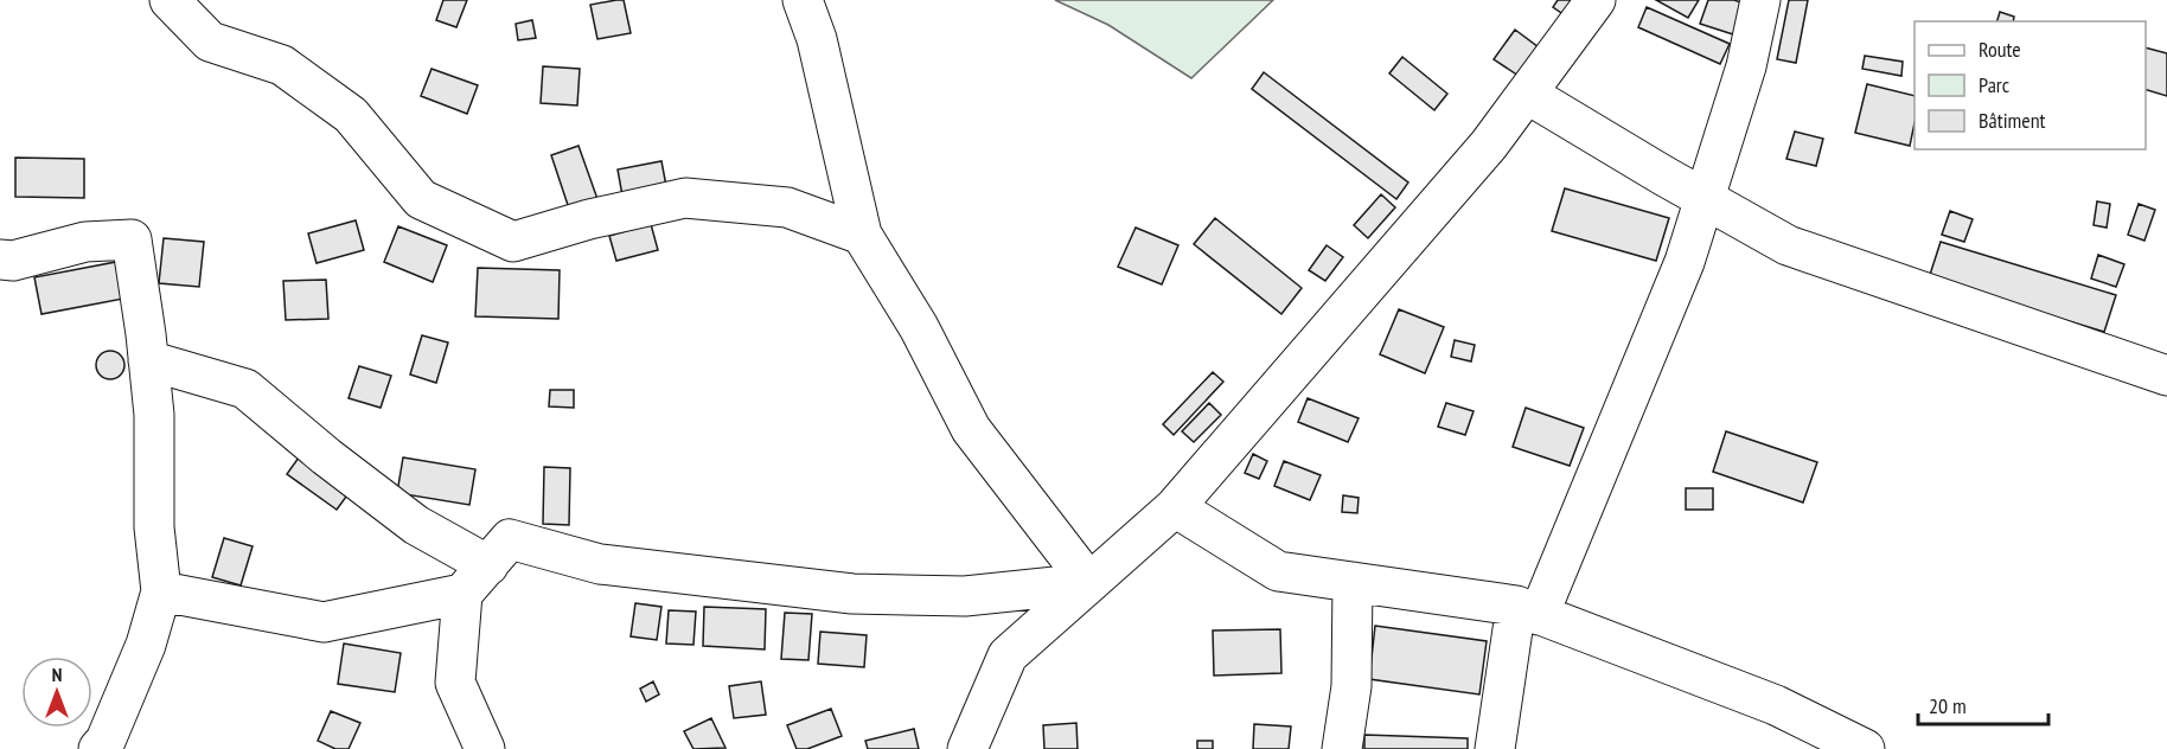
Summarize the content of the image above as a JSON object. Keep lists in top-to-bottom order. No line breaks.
{"legend":["Route","Parc","Bâtiment"],"scale_bar":"20 m","north":"top"}
